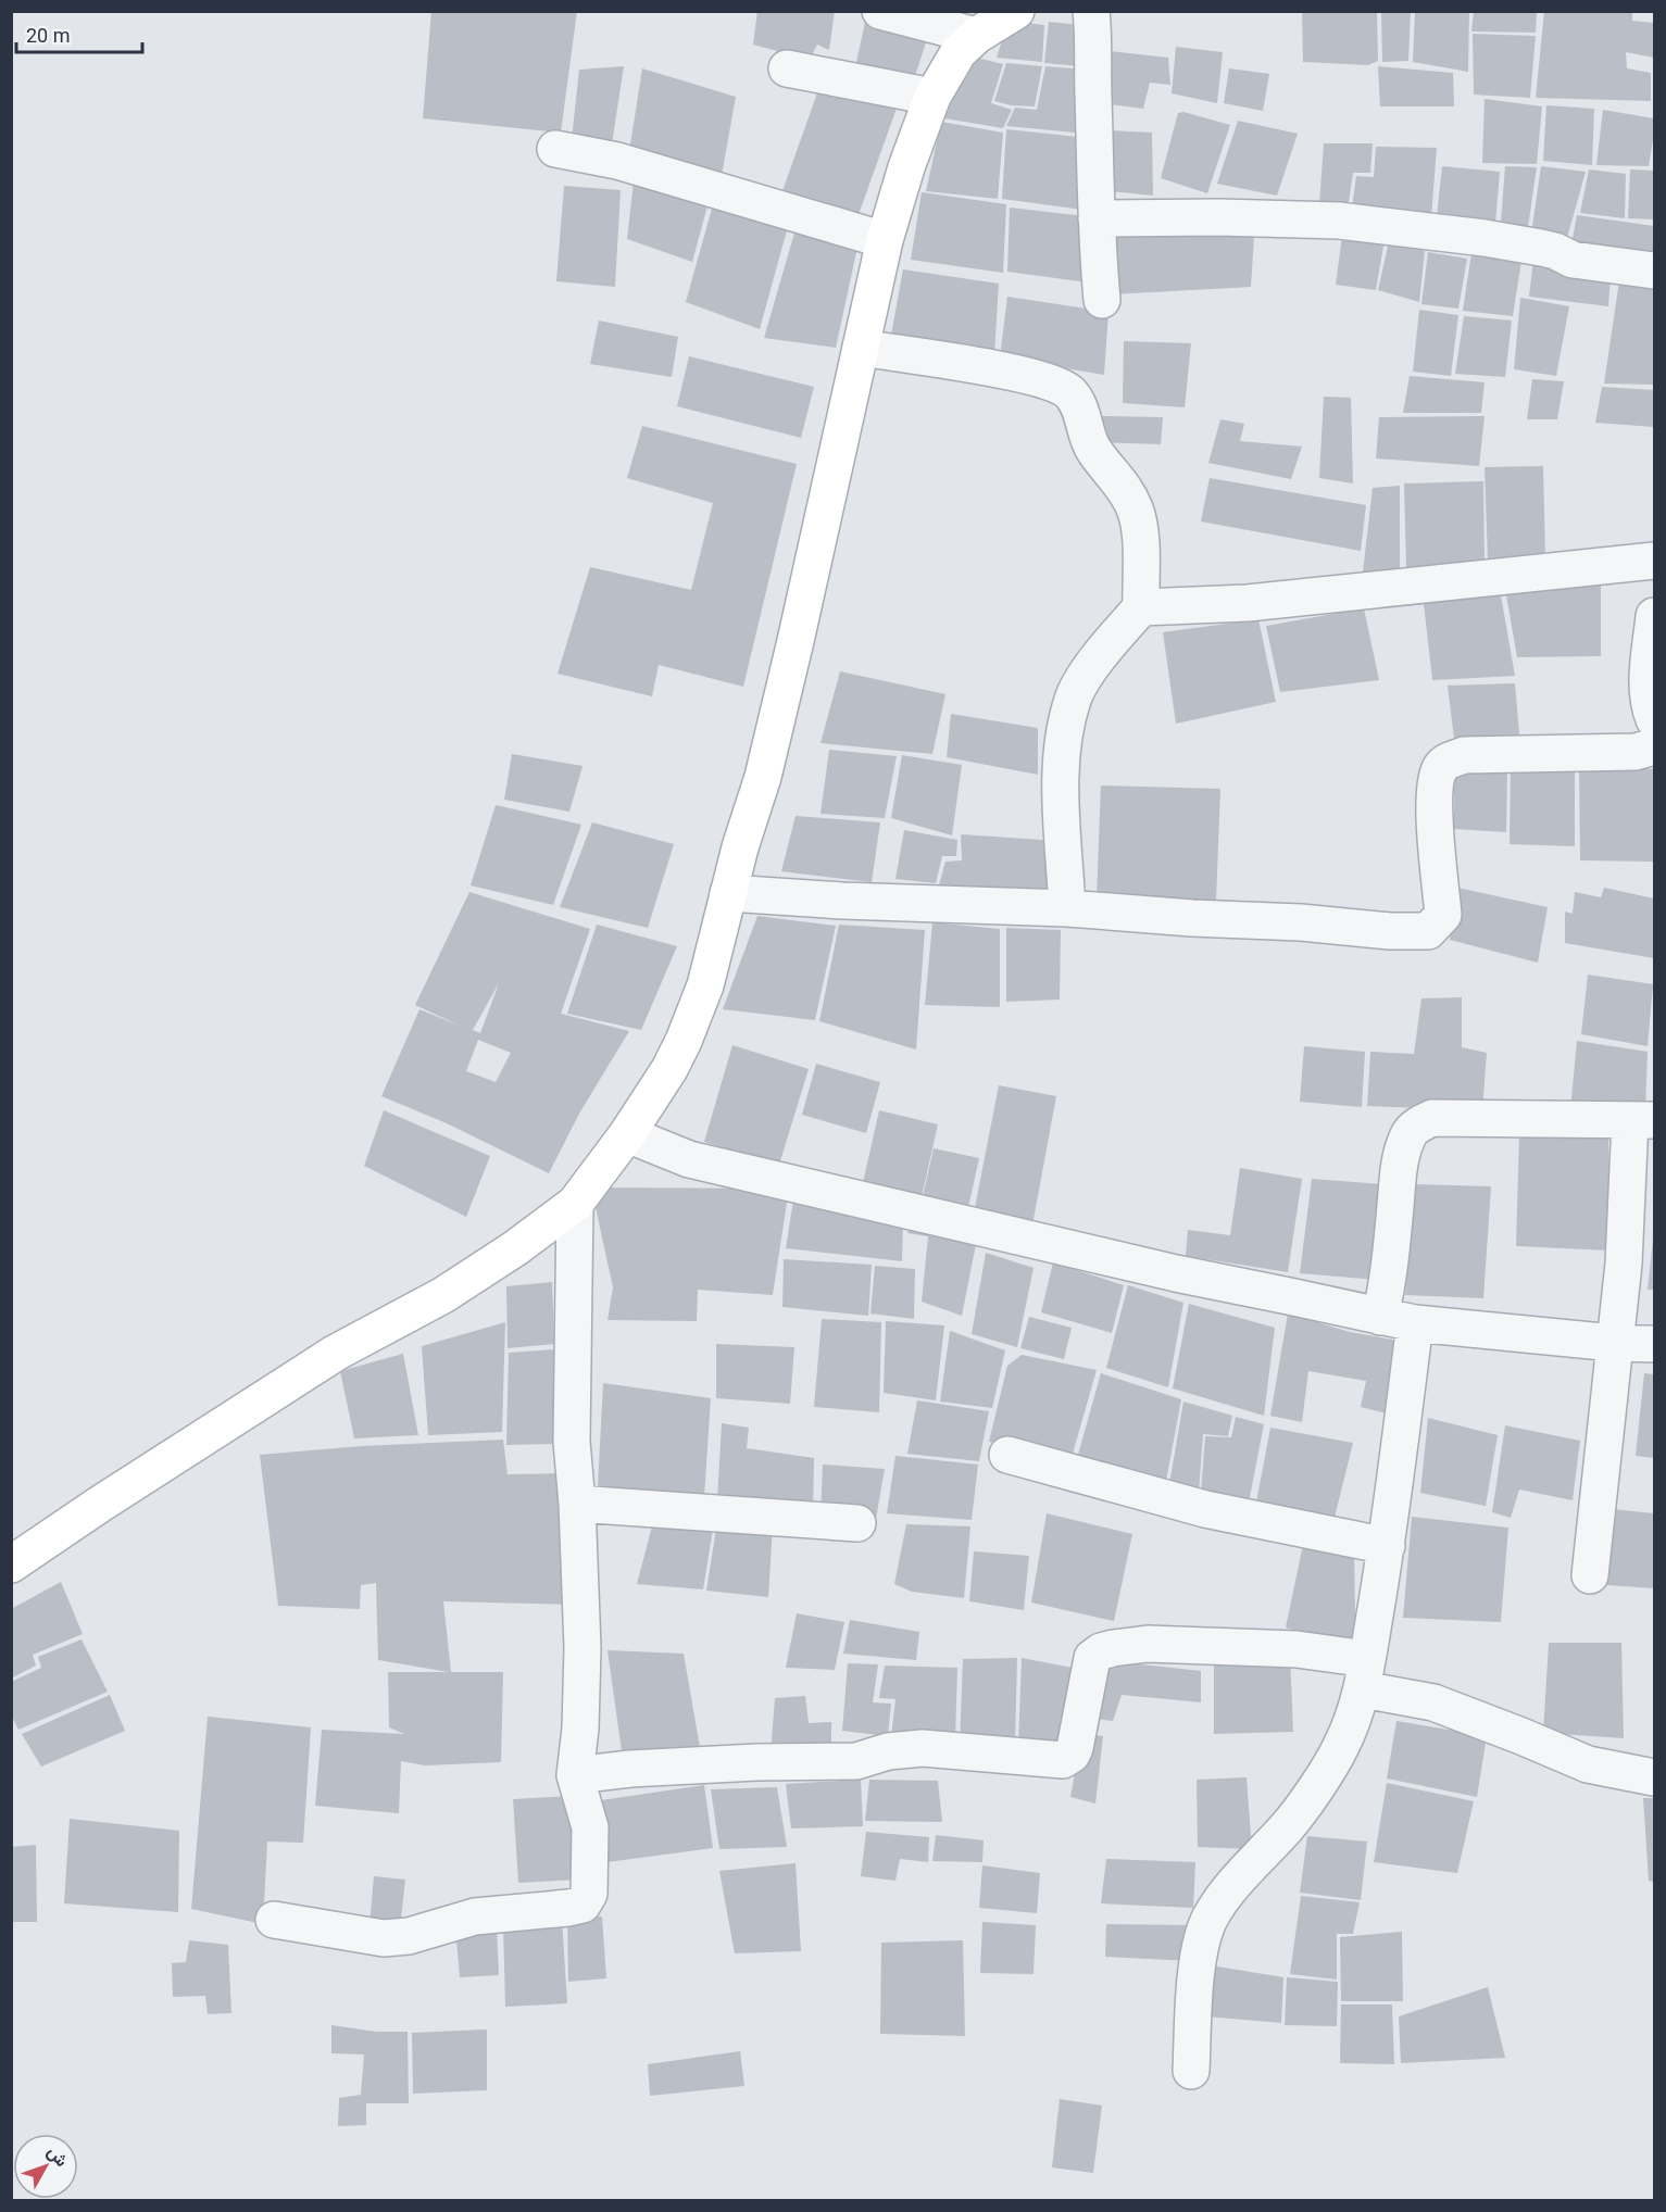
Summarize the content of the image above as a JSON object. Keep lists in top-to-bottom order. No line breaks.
{"scale_bar":"20 m","north":"top right"}
